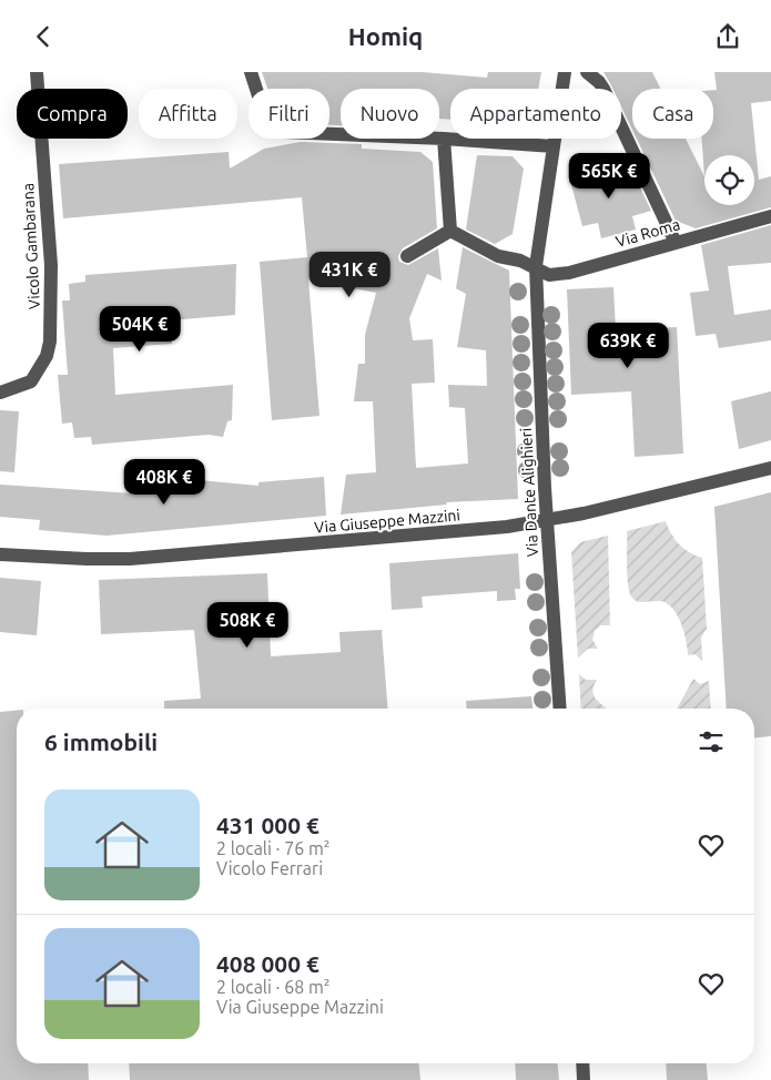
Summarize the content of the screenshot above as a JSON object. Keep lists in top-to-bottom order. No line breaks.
{"streets":{"street":["Via Roma","Vicolo Gambarana","Via Dante Alighieri","Via Giuseppe Mazzini"]},"crossings":[["Via Roma","Via Dante Alighieri"],["Via Dante Alighieri","Via Giuseppe Mazzini"]],"page":{"header":"Homiq","chip":["Compra","Affitta","Filtri","Nuovo","Appartamento","Casa"],"price":["565K €","431K €","504K €","639K €","408K €","508K €"],"heading":"6 immobili","list":[{"name":"431 000 €","note":"2 locali · 76 m² · Vicolo Ferrari"},{"name":"408 000 €","note":"2 locali · 68 m² · Via Giuseppe Mazzini"}]}}
